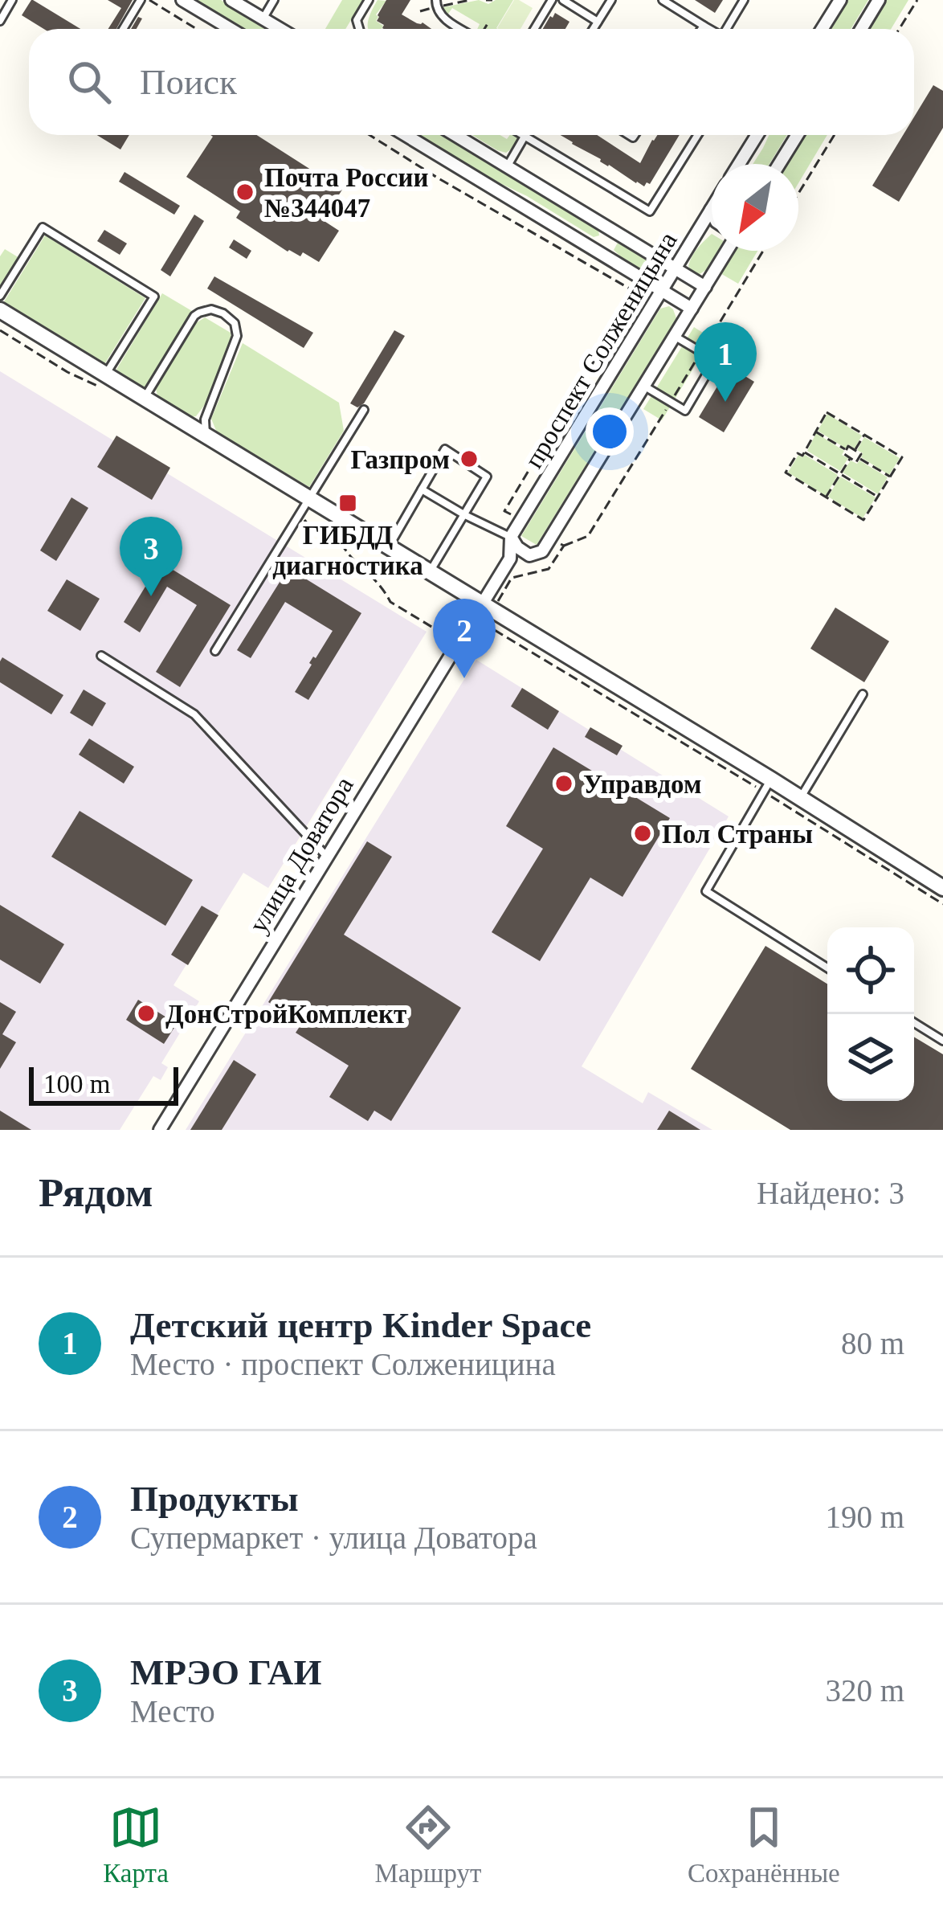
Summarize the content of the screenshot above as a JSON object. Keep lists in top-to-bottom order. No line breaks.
{"streets":{"street":["проспект Солженицына","улица Доватора"]},"crossings":[["проспект Солженицына","улица Доватора"]],"places":{"other":["Почта России №344047","Газпром","Управдом","Пол Страны","ДонСтройКомплект"],"transit":["ГИБДД диагностика"]},"scale_bar":"100 m","north":"bottom left","page":{"search":"Поиск","pins":["1","3","2"],"scale":"100 m","heading":["Рядом","Найдено: 3"],"list":[{"mark":"1","name":"Детский центр Kinder Space","note":"Место · проспект Солженицина","value":"80 m"},{"mark":"2","name":"Продукты","note":"Супермаркет · улица Доватора","value":"190 m"},{"mark":"3","name":"МРЭО ГАИ","note":"Место","value":"320 m"}],"nav":["Карта","Маршрут","Сохранённые"]}}
